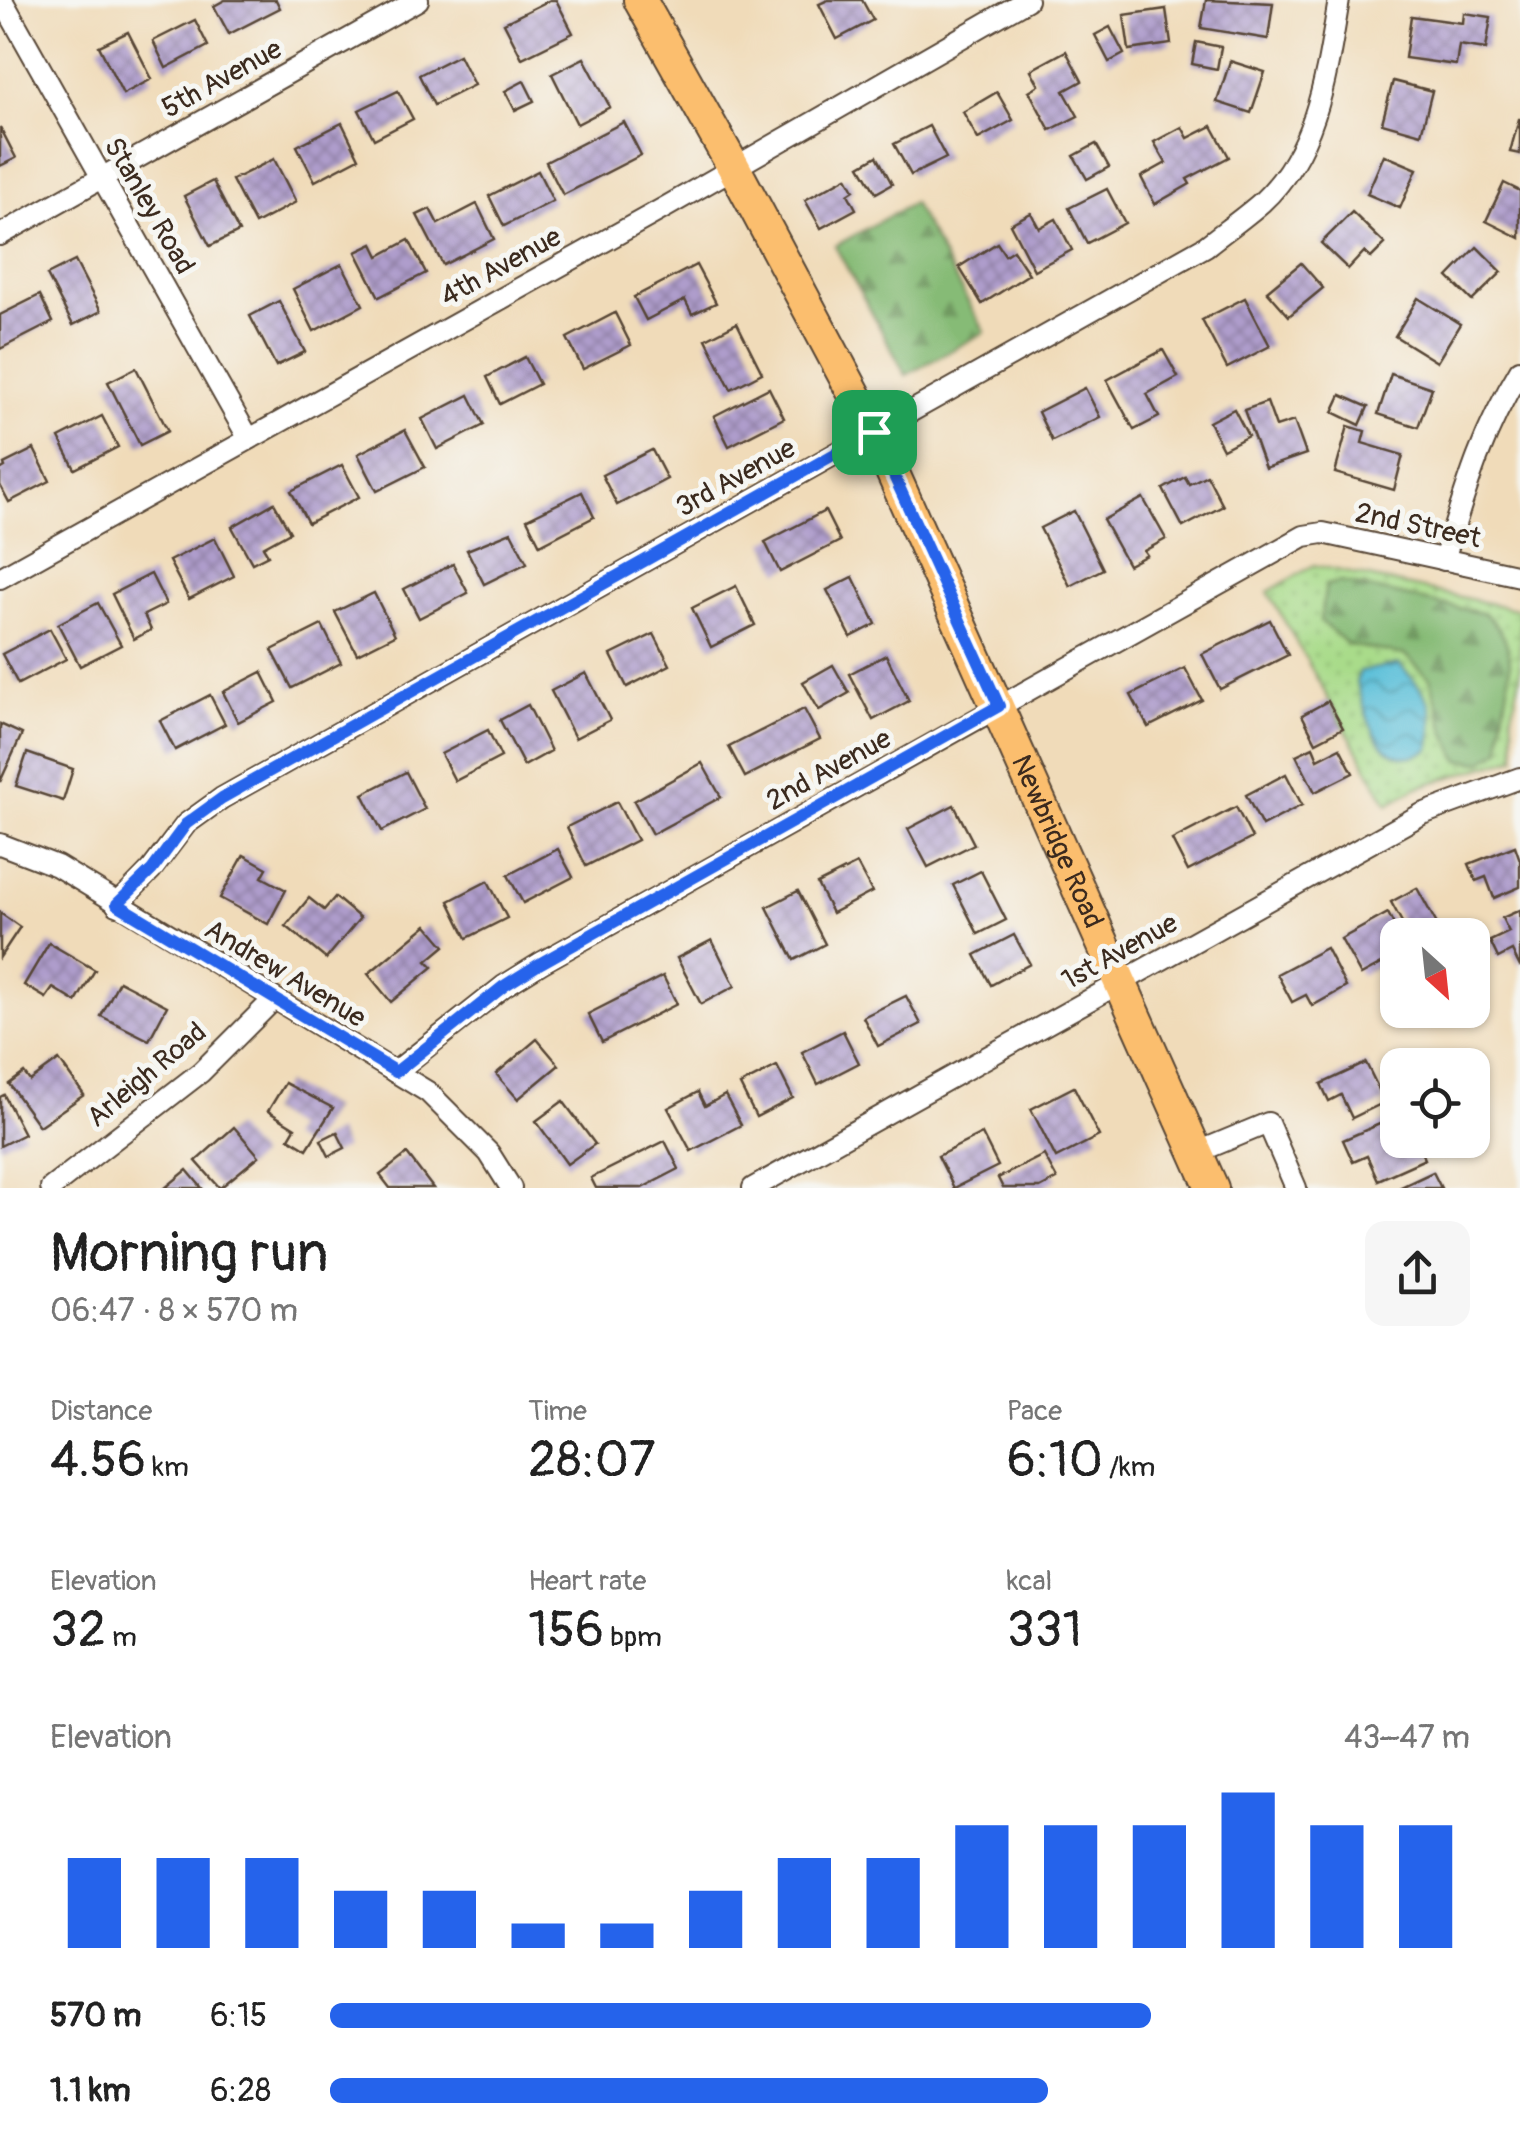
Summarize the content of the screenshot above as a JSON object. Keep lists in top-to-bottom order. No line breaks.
{"streets":{"main road":["Newbridge Road"],"street":["5th Avenue","Stanley Road","4th Avenue","3rd Avenue","2nd Street","2nd Avenue","1st Avenue","Andrew Avenue","Arleigh Road"]},"crossings":[["5th Avenue","Stanley Road"],["Stanley Road","4th Avenue"],["4th Avenue","Newbridge Road"],["3rd Avenue","Newbridge Road"],["3rd Avenue","Andrew Avenue"],["2nd Street","2nd Avenue"],["2nd Avenue","Newbridge Road"],["2nd Avenue","Andrew Avenue"],["Newbridge Road","1st Avenue"],["Andrew Avenue","Arleigh Road"]],"north":"bottom right","page":{"heading":["Morning run","06:47 · 8 × 570 m"],"stats":[["Distance","4.56 km"],["Time","28:07"],["Pace","6:10 /km"],["Elevation","32 m"],["Heart rate","156 bpm"],["kcal","331"]],"chart":["Elevation","43–47 m"],"list":[{"name":"570 m","note":"6:15"},{"name":"1.1 km","note":"6:28"}]}}
